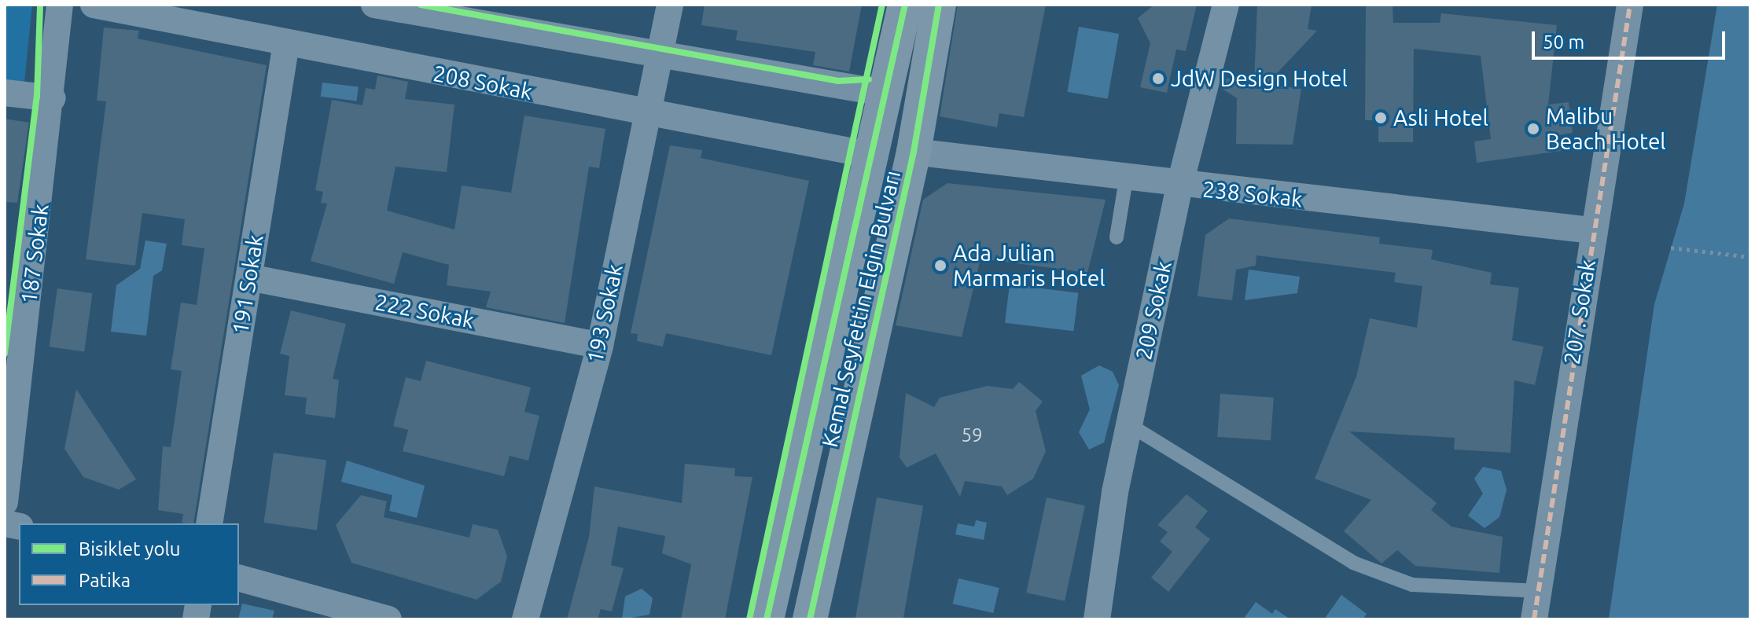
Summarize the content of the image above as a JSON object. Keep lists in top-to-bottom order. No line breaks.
{"streets":{"main road":["Kemal Seyfettin Elgin Bulvarı"],"street":["208 Sokak","238 Sokak","187 Sokak","191 Sokak","209 Sokak","222 Sokak","207. Sokak","193 Sokak"]},"crossings":[["208 Sokak","191 Sokak"],["208 Sokak","Kemal Seyfettin Elgin Bulvarı"],["208 Sokak","193 Sokak"],["238 Sokak","Kemal Seyfettin Elgin Bulvarı"],["238 Sokak","209 Sokak"],["238 Sokak","207. Sokak"],["191 Sokak","222 Sokak"],["222 Sokak","193 Sokak"]],"places":["JdW Design Hotel","Asli Hotel","Malibu Beach Hotel","Ada Julian Marmaris Hotel"],"house_numbers":["59"],"legend":["Bisiklet yolu","Patika"],"scale_bar":"50 m"}
